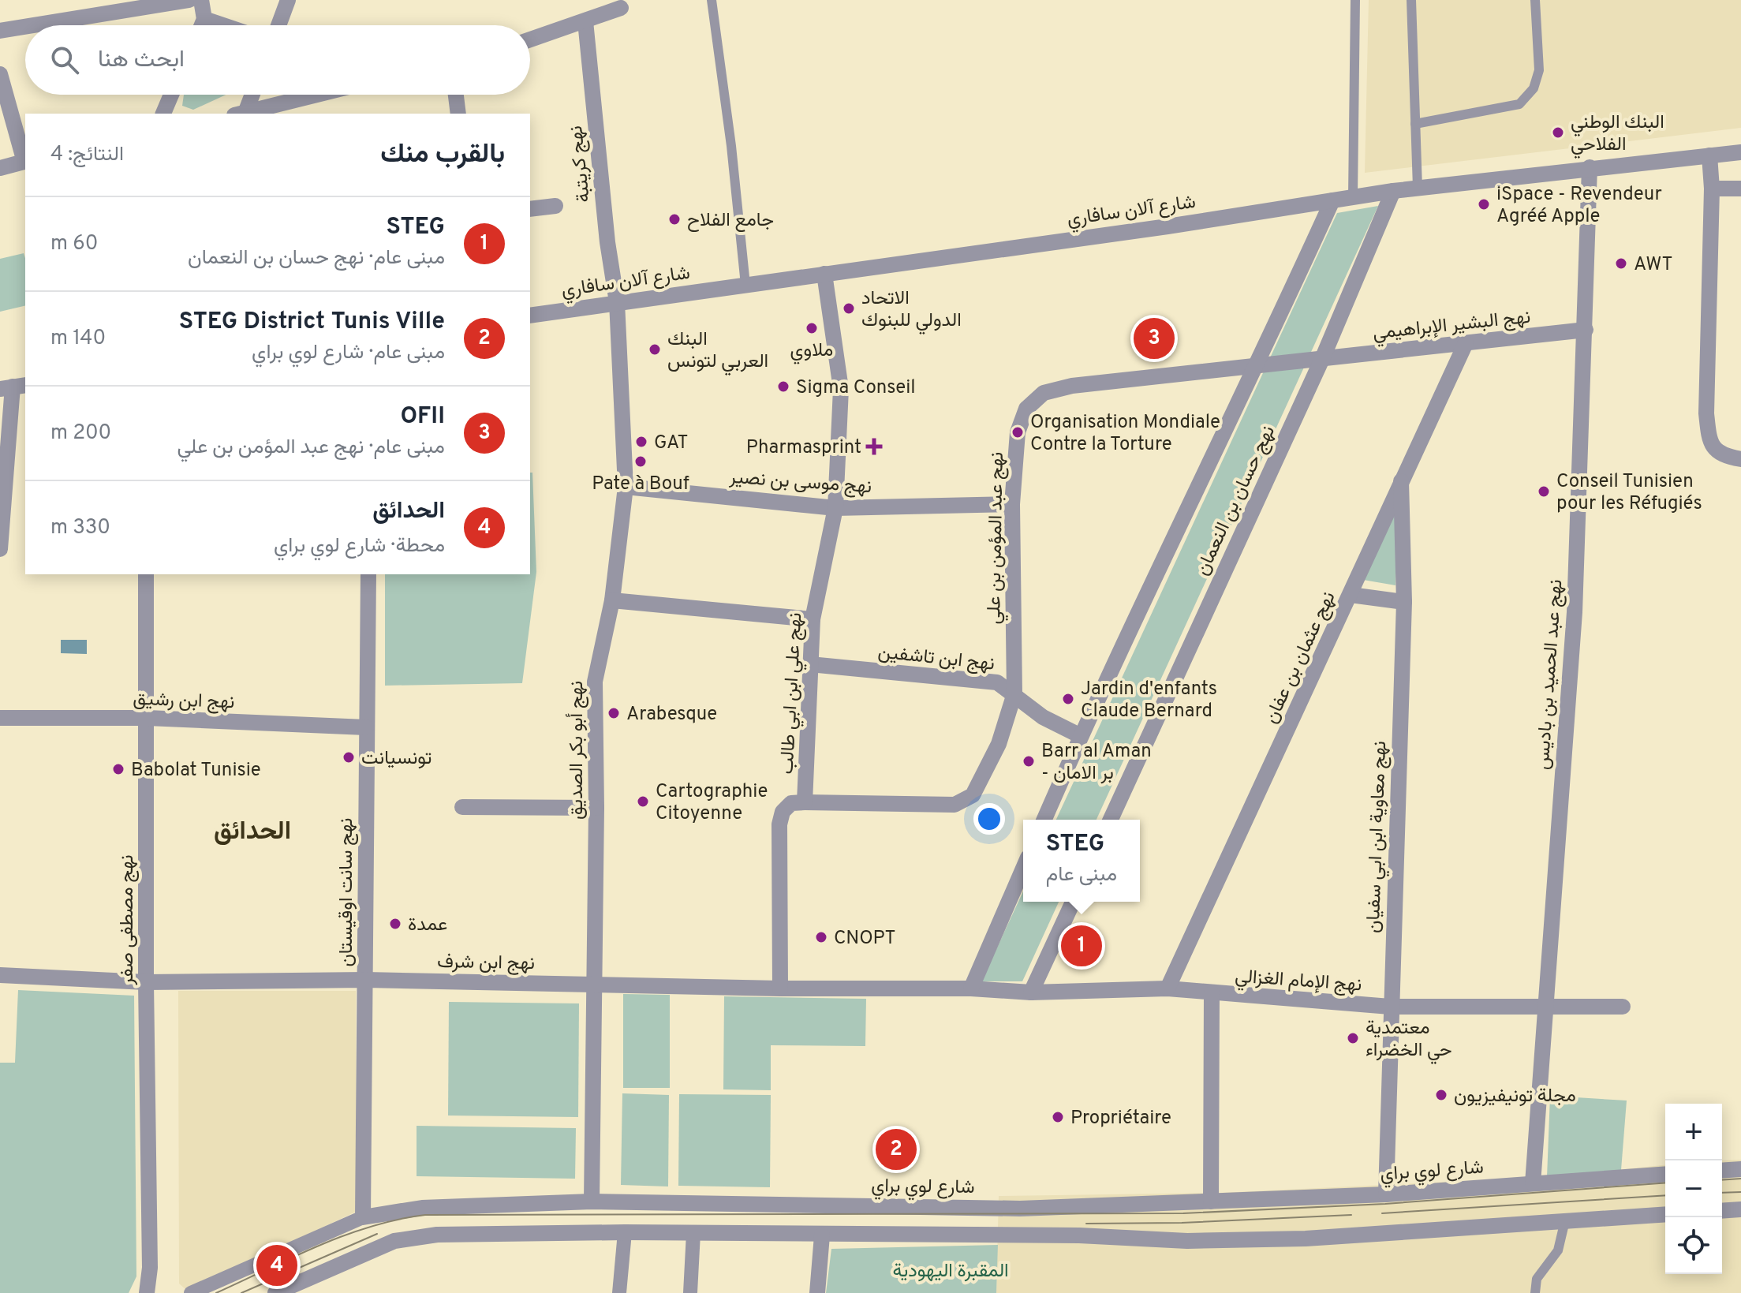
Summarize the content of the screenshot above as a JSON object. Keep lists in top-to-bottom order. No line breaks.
{"streets":{"street":["نهج كريتبة","شارع آلان سافاري","نهج البشير الإبراهيمي","نهج موسى بن نصير","نهج حسان بن النعمان","نهج عبد المؤمن بن علي","نهج ابن تاشفين","نهج عثمان بن عفان","نهج عبد الحميد بن باديس","نهج علي ابن ابي طالب","نهج ابن رشيق","نهج أبو بكر الصديق","نهج معاوية ابن ابي سفيان","نهج سانت اوقيستان","نهج مصطفى صفر","نهج ابن شرف","نهج الإمام الغزالي","شارع لوي براي"]},"crossings":[["نهج كريتبة","شارع آلان سافاري"],["نهج كريتبة","نهج أبو بكر الصديق"],["شارع آلان سافاري","نهج حسان بن النعمان"],["شارع آلان سافاري","نهج عبد الحميد بن باديس"],["شارع آلان سافاري","نهج علي ابن ابي طالب"],["شارع آلان سافاري","نهج أبو بكر الصديق"],["نهج البشير الإبراهيمي","نهج حسان بن النعمان"],["نهج البشير الإبراهيمي","نهج عبد المؤمن بن علي"],["نهج البشير الإبراهيمي","نهج عثمان بن عفان"],["نهج البشير الإبراهيمي","نهج عبد الحميد بن باديس"],["نهج موسى بن نصير","نهج عبد المؤمن بن علي"],["نهج موسى بن نصير","نهج علي ابن ابي طالب"],["نهج موسى بن نصير","نهج أبو بكر الصديق"],["نهج حسان بن النعمان","نهج عبد المؤمن بن علي"],["نهج حسان بن النعمان","نهج ابن تاشفين"],["نهج عبد المؤمن بن علي","نهج ابن تاشفين"],["نهج عبد المؤمن بن علي","نهج علي ابن ابي طالب"],["نهج ابن تاشفين","نهج علي ابن ابي طالب"],["نهج عثمان بن عفان","نهج معاوية ابن ابي سفيان"],["نهج عثمان بن عفان","نهج الإمام الغزالي"],["نهج عبد الحميد بن باديس","نهج الإمام الغزالي"],["نهج عبد الحميد بن باديس","شارع لوي براي"],["نهج علي ابن ابي طالب","نهج ابن شرف"],["نهج ابن رشيق","نهج سانت اوقيستان"],["نهج ابن رشيق","نهج مصطفى صفر"],["نهج أبو بكر الصديق","نهج ابن شرف"],["نهج أبو بكر الصديق","شارع لوي براي"],["نهج معاوية ابن ابي سفيان","نهج الإمام الغزالي"],["نهج معاوية ابن ابي سفيان","شارع لوي براي"],["نهج سانت اوقيستان","نهج ابن شرف"],["نهج سانت اوقيستان","شارع لوي براي"],["نهج مصطفى صفر","نهج ابن شرف"],["نهج ابن شرف","نهج الإمام الغزالي"]],"districts":["الحدائق"],"parks":["المقبرة اليهودية"],"places":{"other":["البنك الوطني الفلاحي","iSpace - Revendeur Agréé Apple","جامع الفلاح","AWT","الاتحاد الدولي للبنوك","ملاوي","البنك العربي لتونس","Sigma Conseil","Organisation Mondiale Contre la Torture","GAT","Pate à Bouf","Conseil Tunisien pour les Réfugiés","Jardin d'enfants Claude Bernard","Arabesque","تونسيانت","Barr al Aman - بر الامان","Babolat Tunisie","Cartographie Citoyenne","عمدة","CNOPT","معتمدية حي الخضراء","مجلة تونيفيزيون","Propriétaire"],"health":["Pharmasprint"]},"page":{"search":"ابحث هنا","heading":["بالقرب منك","النتائج: 4"],"list":[{"mark":"1","name":"STEG","note":"مبنى عام · نهج حسان بن النعمان","value":"60 m"},{"mark":"2","name":"STEG District Tunis Ville","note":"مبنى عام · شارع لوي براي","value":"140 m"},{"mark":"3","name":"OFII","note":"مبنى عام · نهج عبد المؤمن بن علي","value":"200 m"},{"mark":"4","name":"الحدائق","note":"محطة · شارع لوي براي","value":"330 m"}],"pins":["3","1","2","4"],"popup":["STEG","مبنى عام"],"map_buttons":["+","−"]}}
